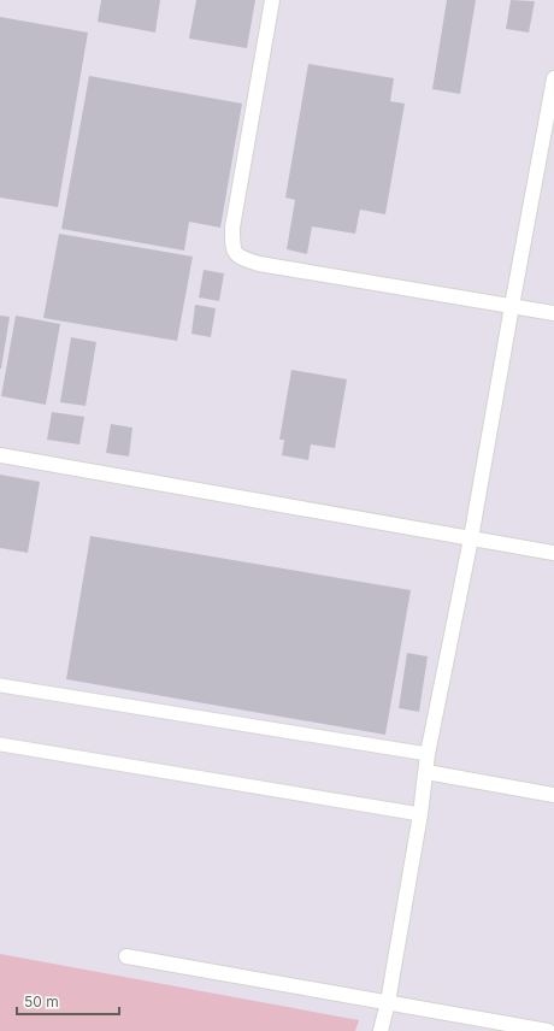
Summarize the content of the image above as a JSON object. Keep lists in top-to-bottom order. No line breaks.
{"scale_bar":"50 m"}
